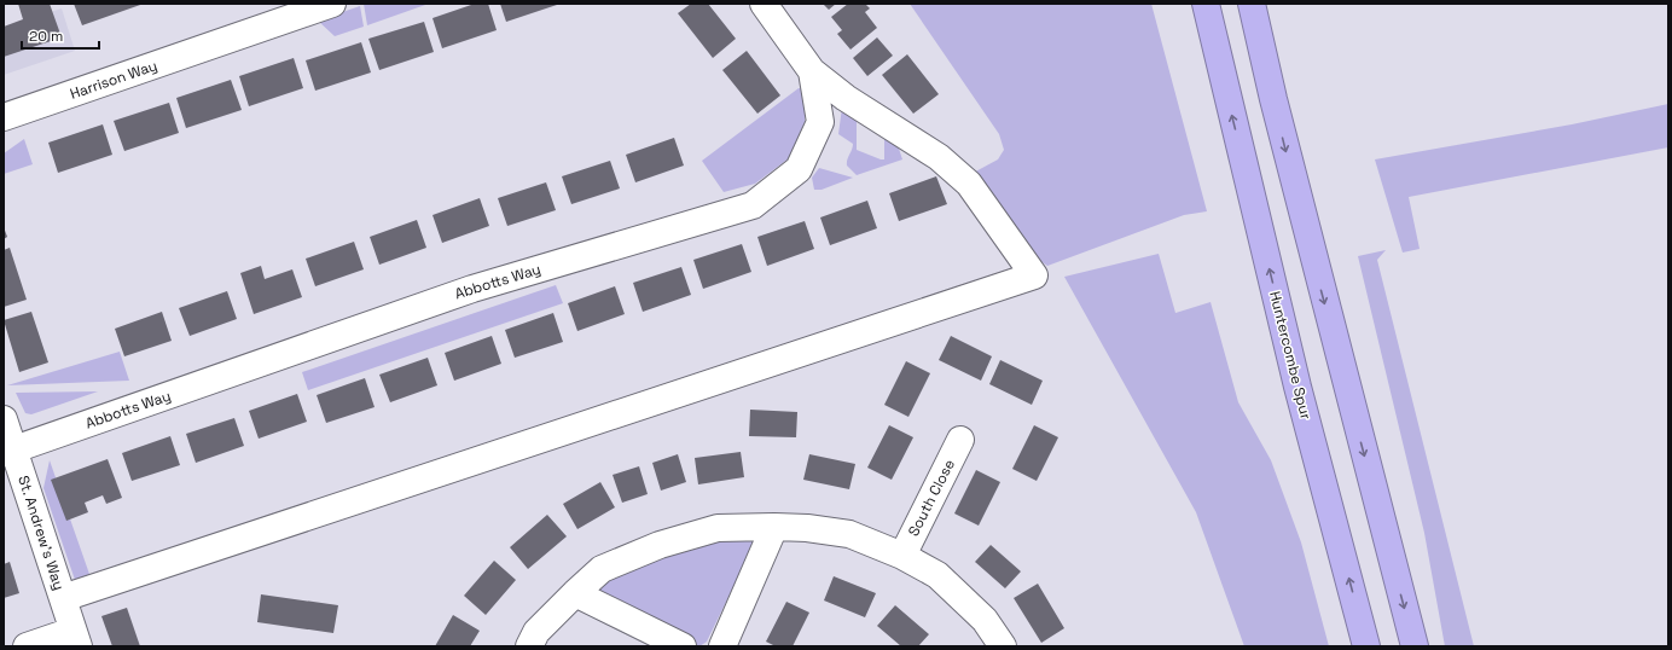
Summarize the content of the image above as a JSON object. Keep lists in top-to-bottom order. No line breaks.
{"streets":{"highway":["Huntercombe Spur"],"street":["Harrison Way","Abbotts Way","South Close","St. Andrew's Way"]},"crossings":[["Abbotts Way","St. Andrew's Way"]],"scale_bar":"20 m"}
